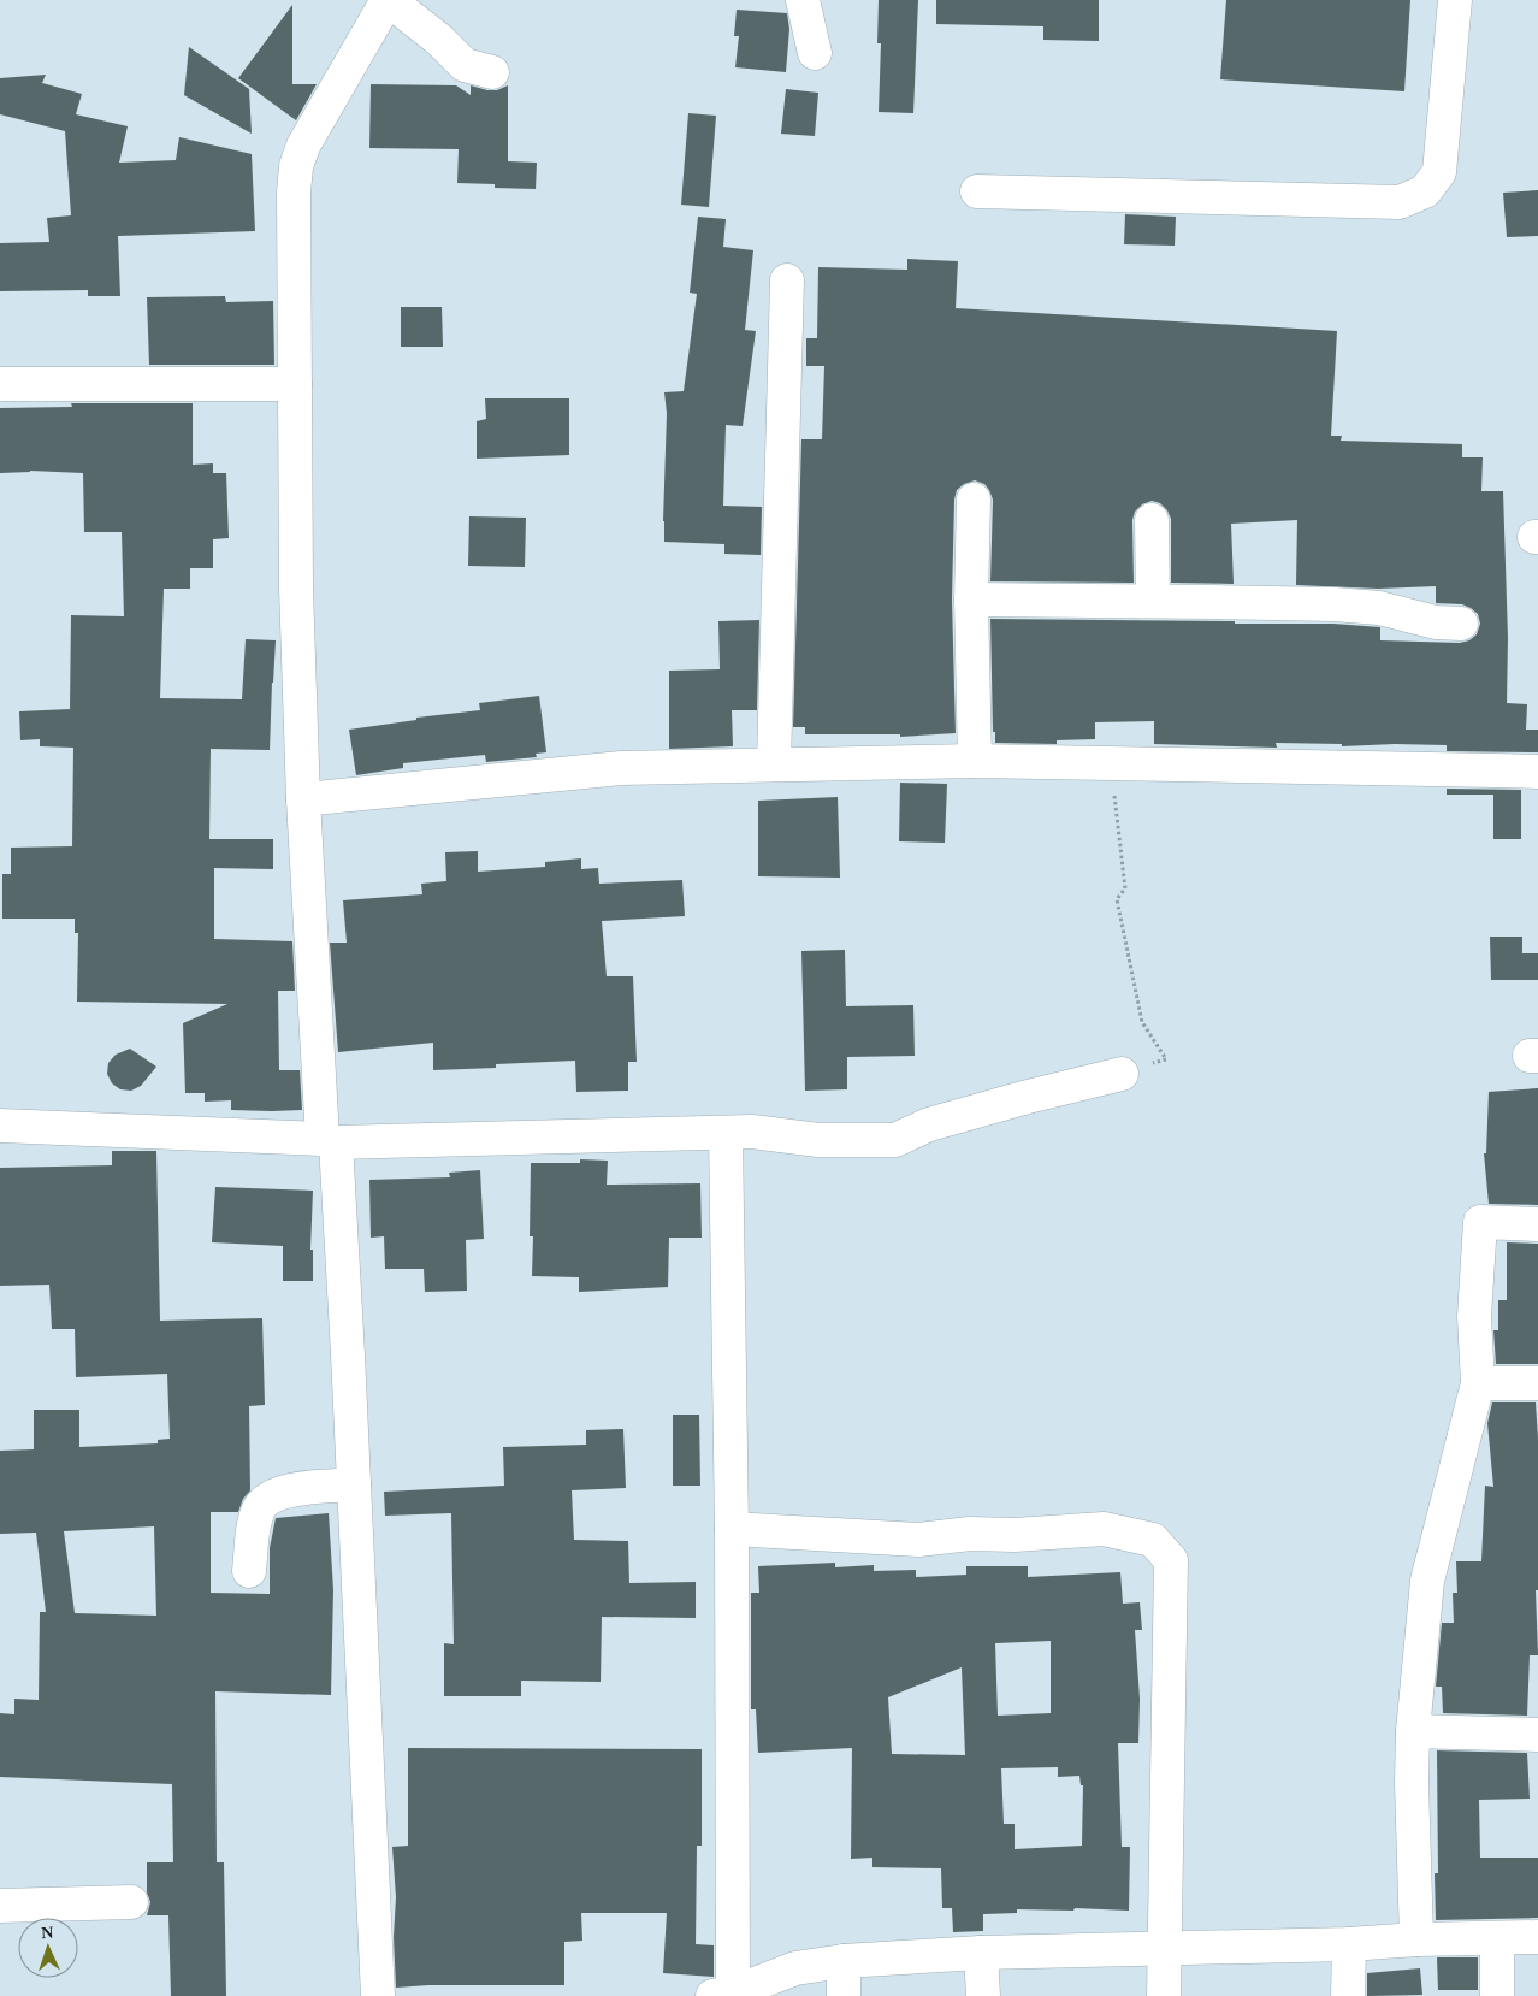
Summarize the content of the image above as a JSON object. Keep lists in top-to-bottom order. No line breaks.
{"north":"top"}
